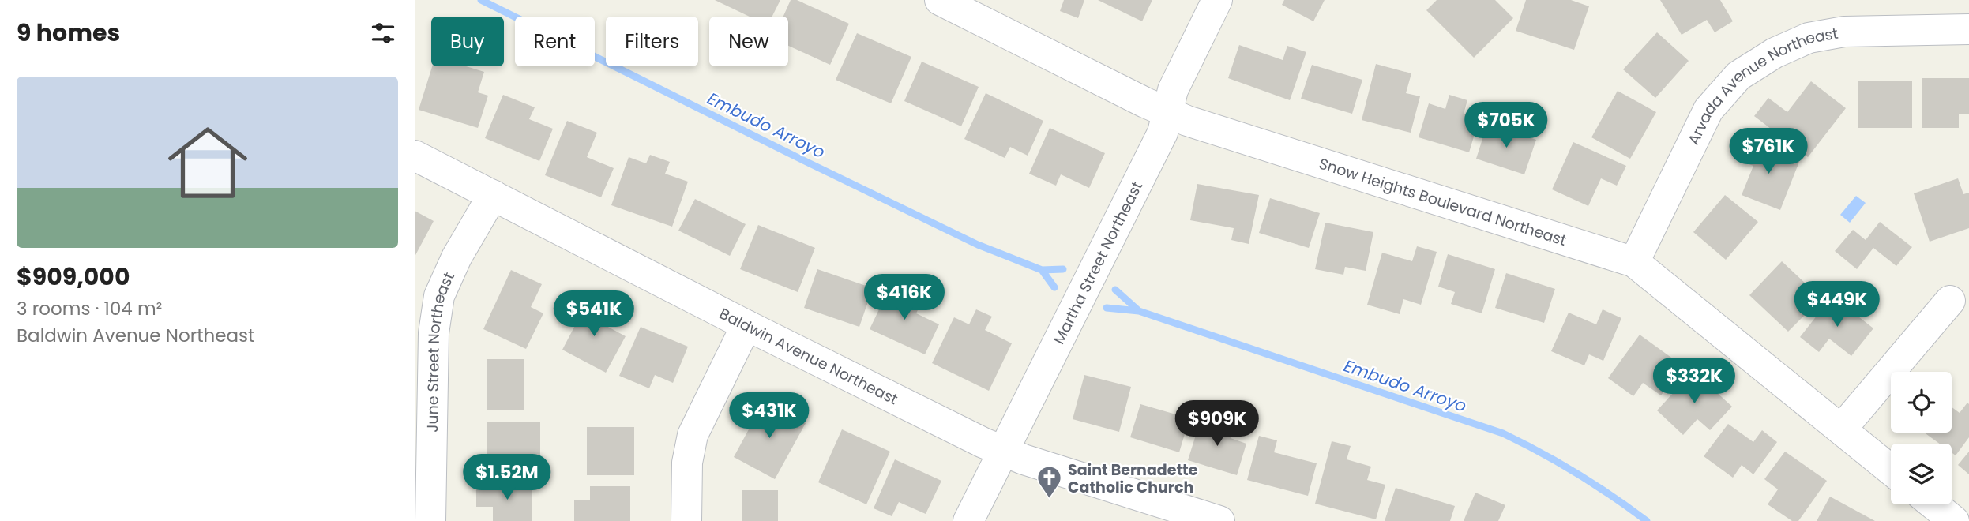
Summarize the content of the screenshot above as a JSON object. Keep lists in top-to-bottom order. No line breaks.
{"streets":{"street":["Arvada Avenue Northeast","Snow Heights Boulevard Northeast","Martha Street Northeast","June Street Northeast","Baldwin Avenue Northeast"]},"crossings":[["Arvada Avenue Northeast","Snow Heights Boulevard Northeast"],["Snow Heights Boulevard Northeast","Martha Street Northeast"],["Martha Street Northeast","Baldwin Avenue Northeast"],["June Street Northeast","Baldwin Avenue Northeast"]],"water":["Embudo Arroyo"],"places":{"church":["Saint Bernadette Catholic Church"]},"page":{"heading":"9 homes","chip":["Buy","Rent","Filters","New"],"list":[{"name":"$909,000","note":"3 rooms · 104 m² · Baldwin Avenue Northeast"}],"price":["$705K","$761K","$416K","$449K","$541K","$332K","$431K","$909K","$1.52M"]}}
